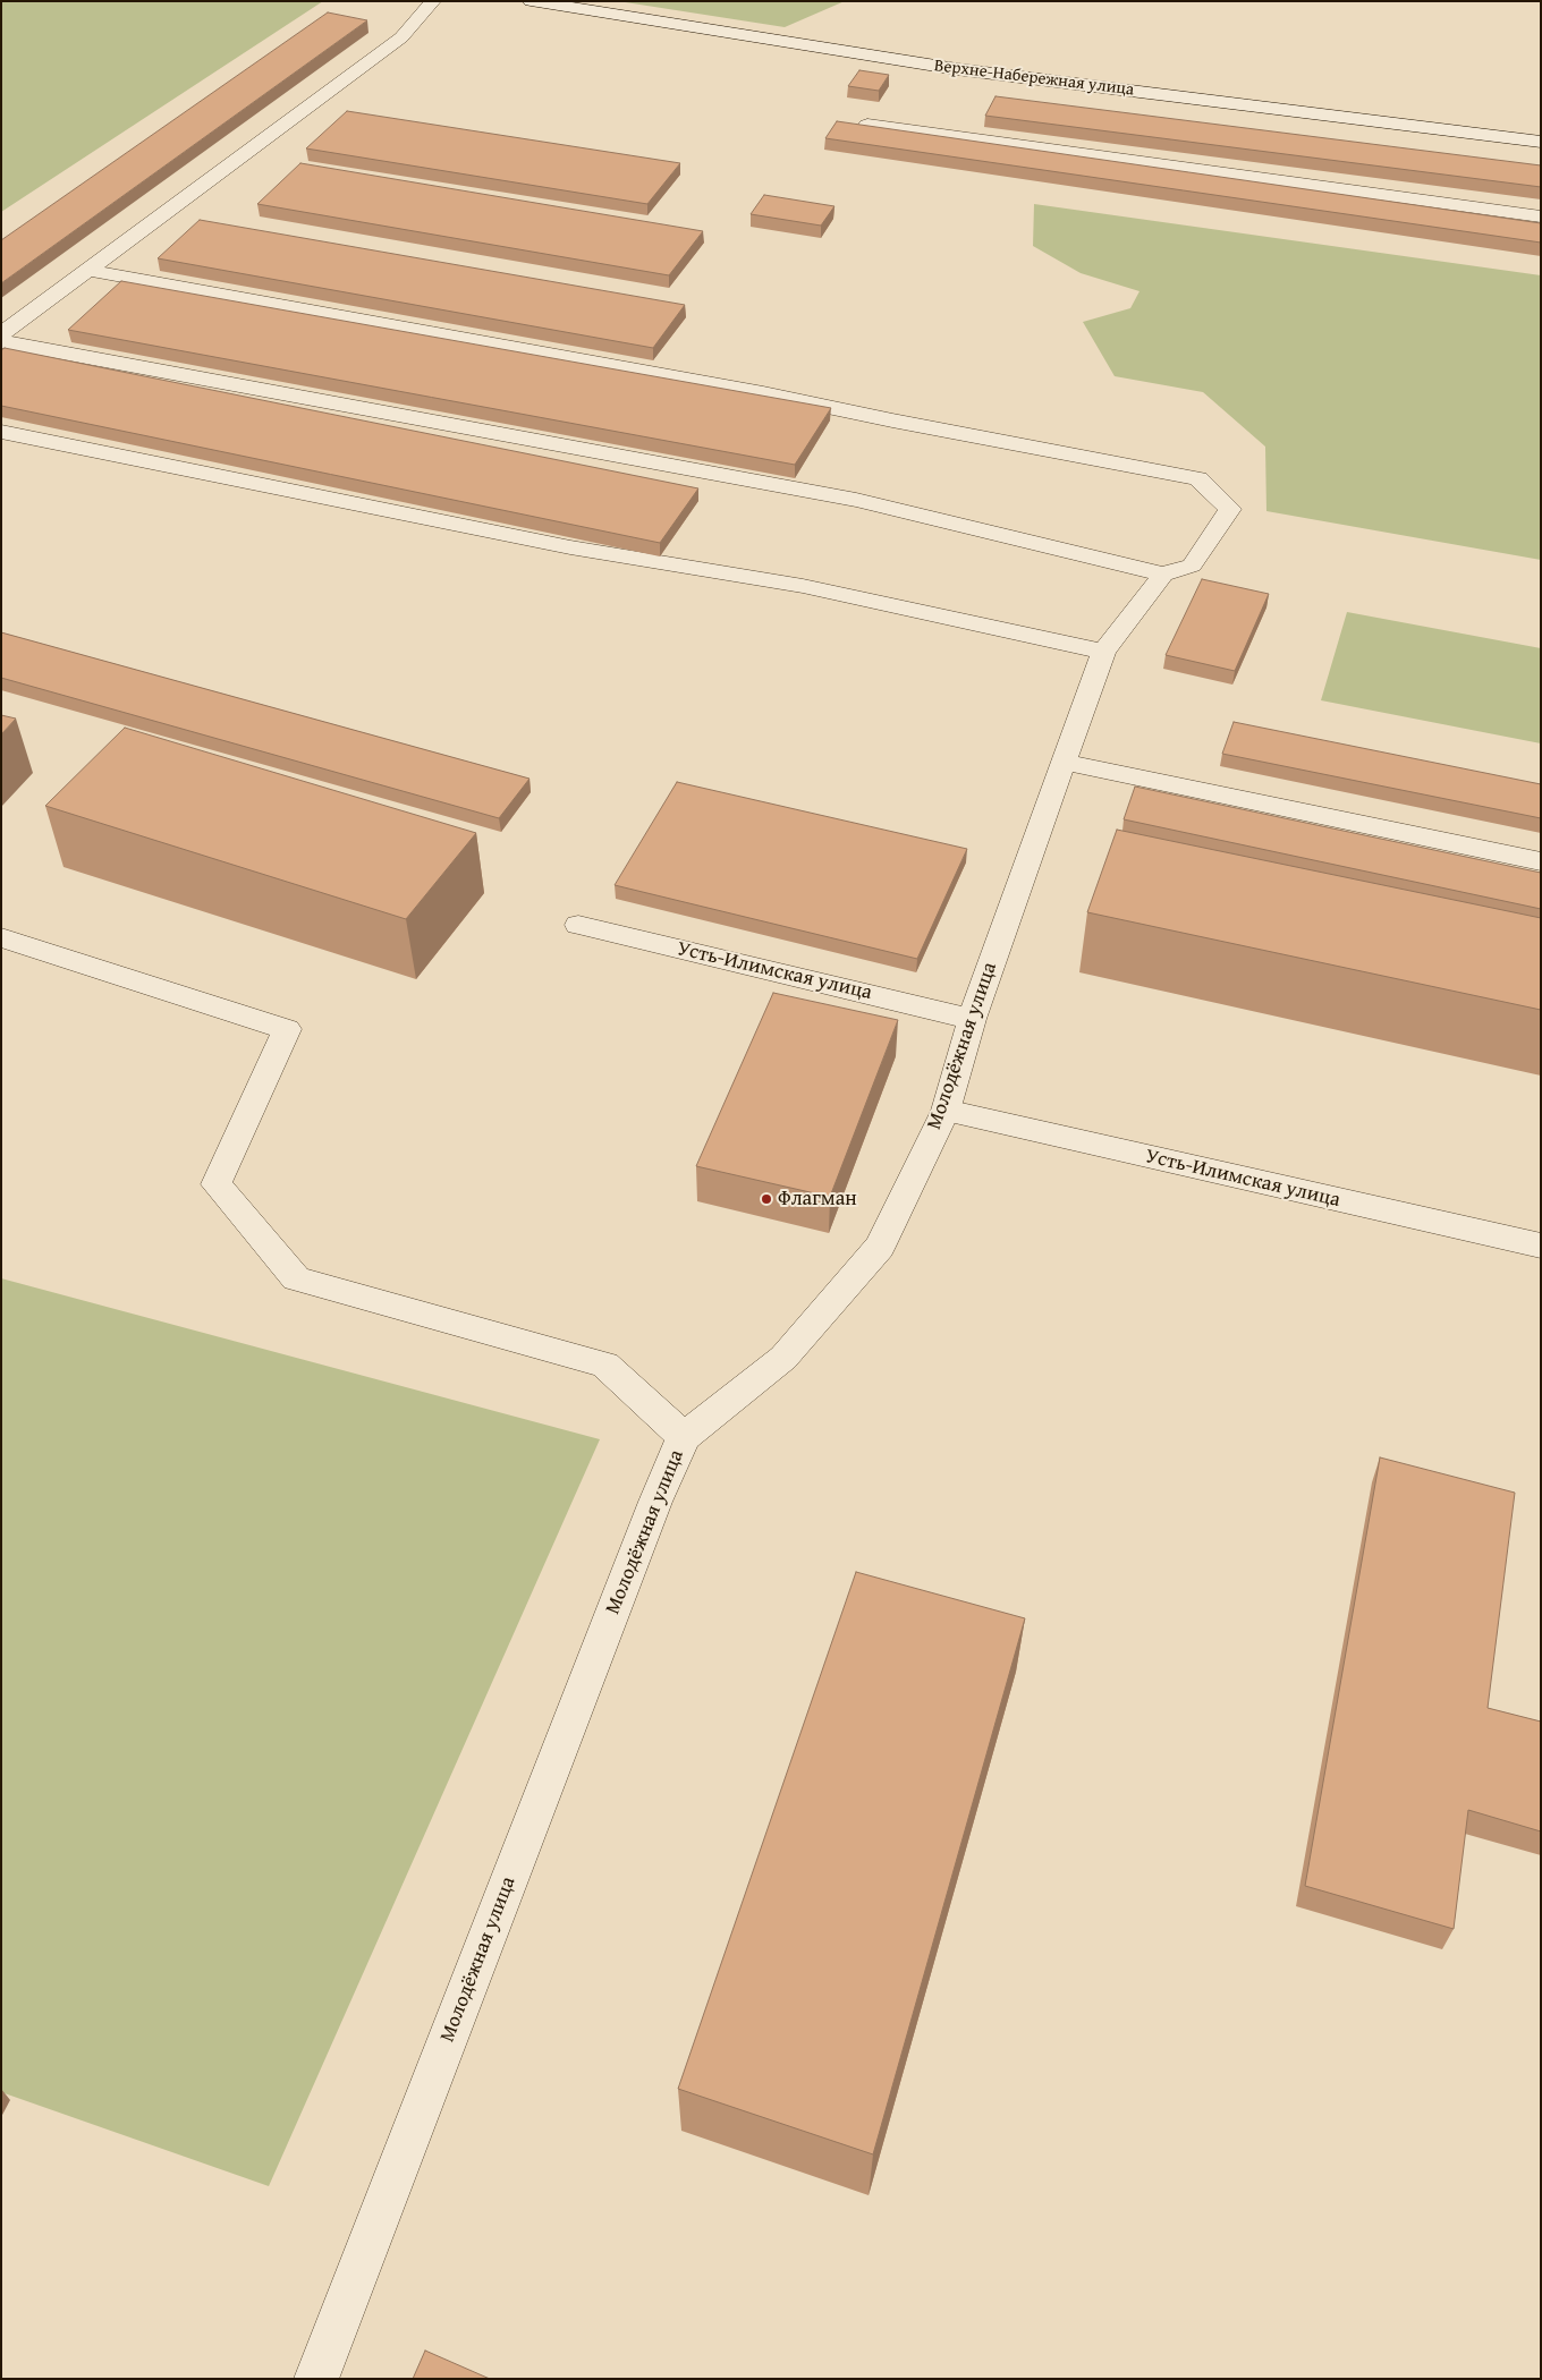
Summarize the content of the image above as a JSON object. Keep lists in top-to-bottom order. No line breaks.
{"streets":{"street":["Верхне-Набережная улица","Усть-Илимская улица","Молодёжная улица"]},"crossings":[["Усть-Илимская улица","Молодёжная улица"]],"places":["Флагман"]}
